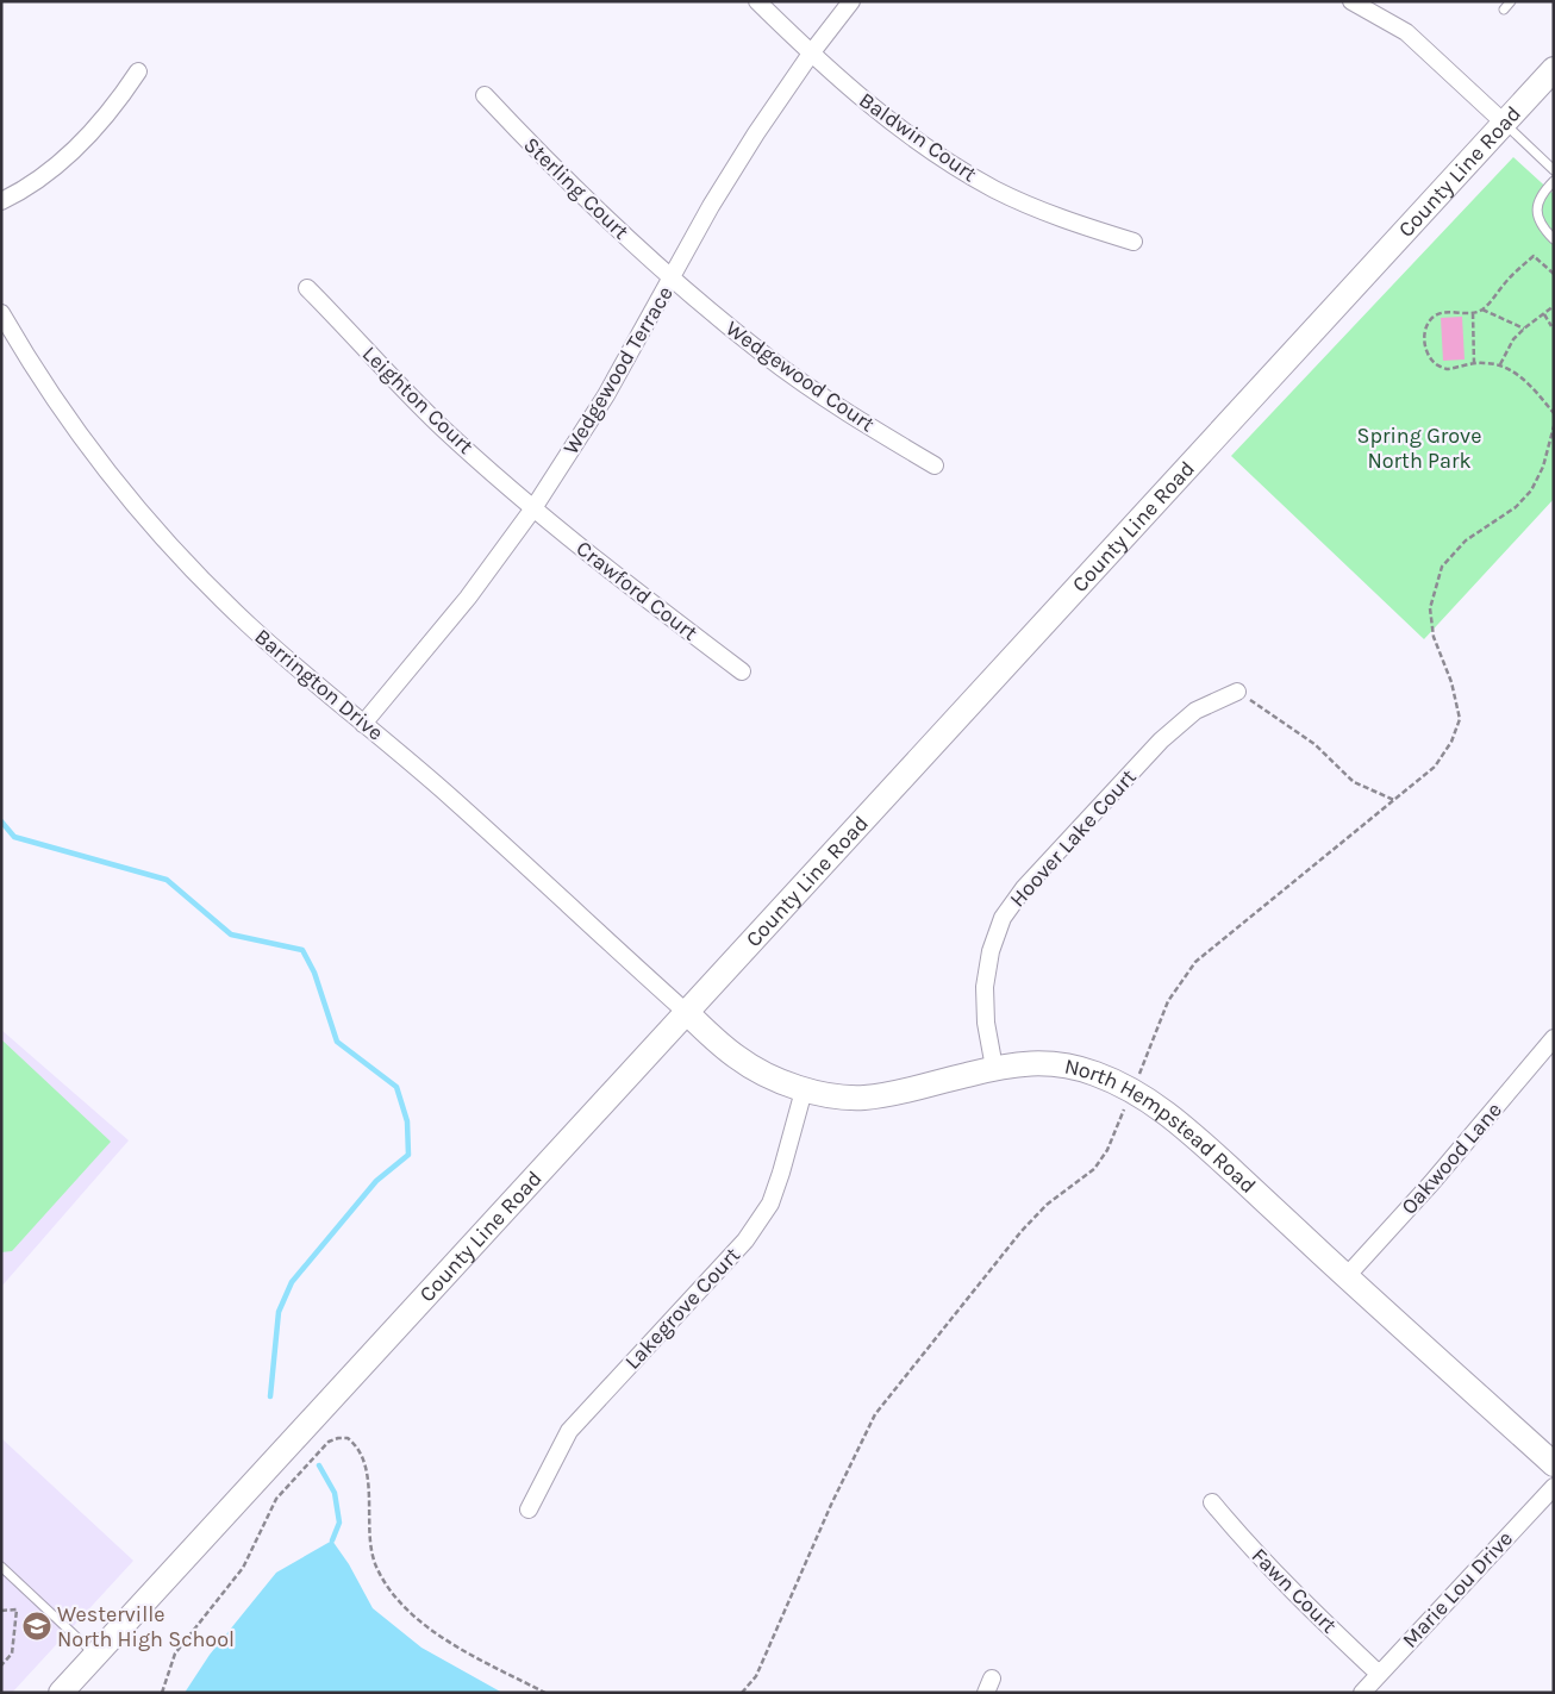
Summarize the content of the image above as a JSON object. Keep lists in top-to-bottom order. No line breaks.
{"streets":{"main road":["County Line Road","North Hempstead Road"],"street":["Baldwin Court","Sterling Court","Wedgewood Terrace","Wedgewood Court","Leighton Court","Crawford Court","Barrington Drive","Hoover Lake Court","Oakwood Lane","Lakegrove Court","Marie Lou Drive","Fawn Court"]},"crossings":[["Baldwin Court","Wedgewood Terrace"],["County Line Road","Barrington Drive"],["County Line Road","North Hempstead Road"],["Sterling Court","Wedgewood Terrace"],["Sterling Court","Wedgewood Court"],["Wedgewood Terrace","Wedgewood Court"],["Wedgewood Terrace","Leighton Court"],["Wedgewood Terrace","Crawford Court"],["Wedgewood Terrace","Barrington Drive"],["Leighton Court","Crawford Court"],["Barrington Drive","North Hempstead Road"],["Hoover Lake Court","North Hempstead Road"],["North Hempstead Road","Oakwood Lane"],["North Hempstead Road","Lakegrove Court"],["Marie Lou Drive","Fawn Court"]],"parks":["Spring Grove North Park"],"places":{"school or university":["Westerville North High School"]}}
